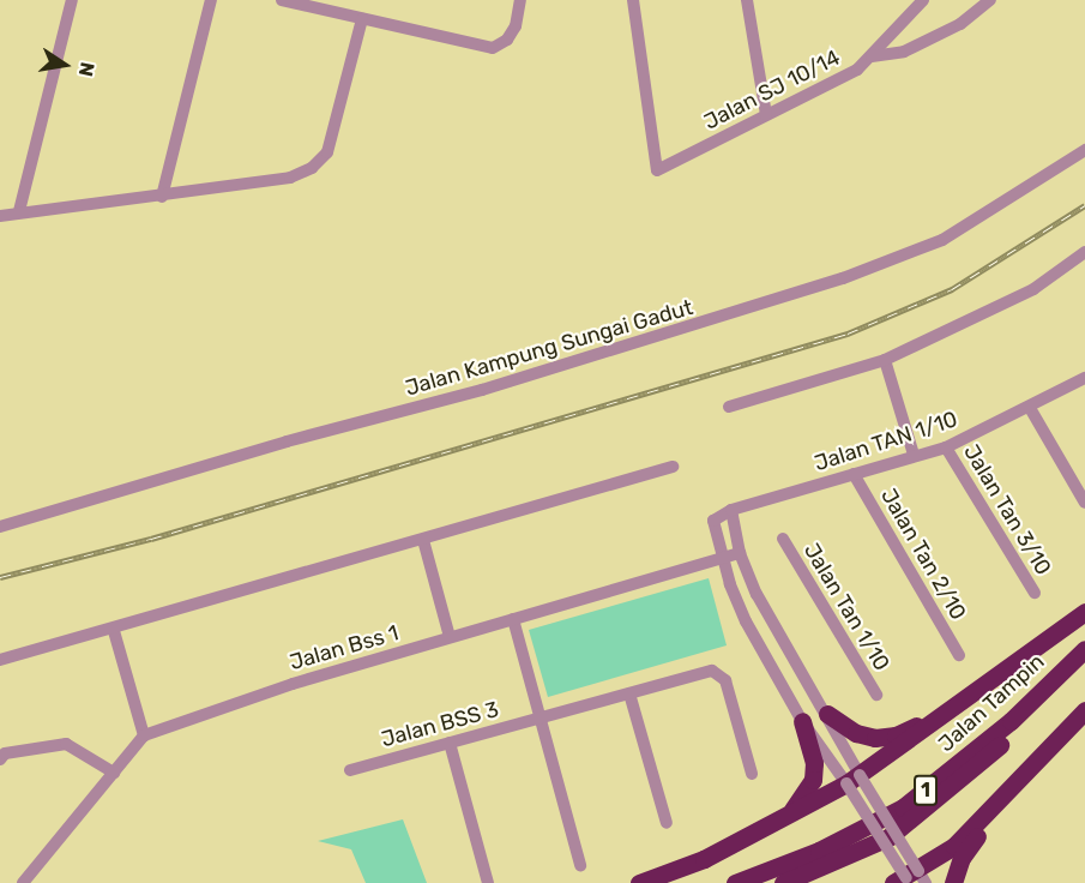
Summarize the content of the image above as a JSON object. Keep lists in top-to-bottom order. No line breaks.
{"streets":{"highway":["Jalan Tampin","1"],"street":["Jalan SJ 10/14","Jalan Kampung Sungai Gadut","Jalan TAN 1/10","Jalan Tan 3/10","Jalan Tan 2/10","Jalan Tan 1/10","Jalan Bss 1","Jalan BSS 3"]},"crossings":[["Jalan TAN 1/10","Jalan Tan 3/10"],["Jalan TAN 1/10","Jalan Tan 2/10"]],"north":"right"}
